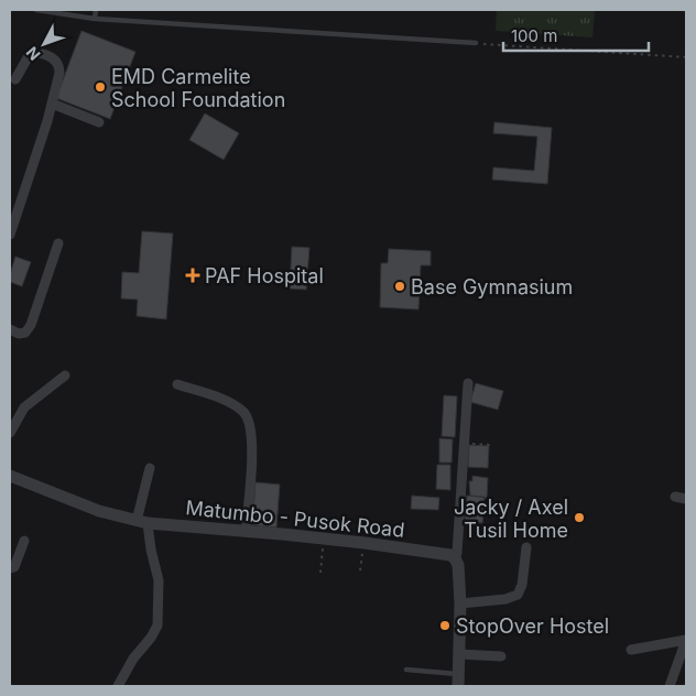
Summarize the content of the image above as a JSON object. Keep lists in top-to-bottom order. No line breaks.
{"streets":{"street":["Matumbo - Pusok Road"]},"places":{"other":["EMD Carmelite School Foundation","Base Gymnasium","Jacky / Axel Tusil Home","StopOver Hostel"],"health":["PAF Hospital"]},"scale_bar":"100 m","north":"bottom left"}
